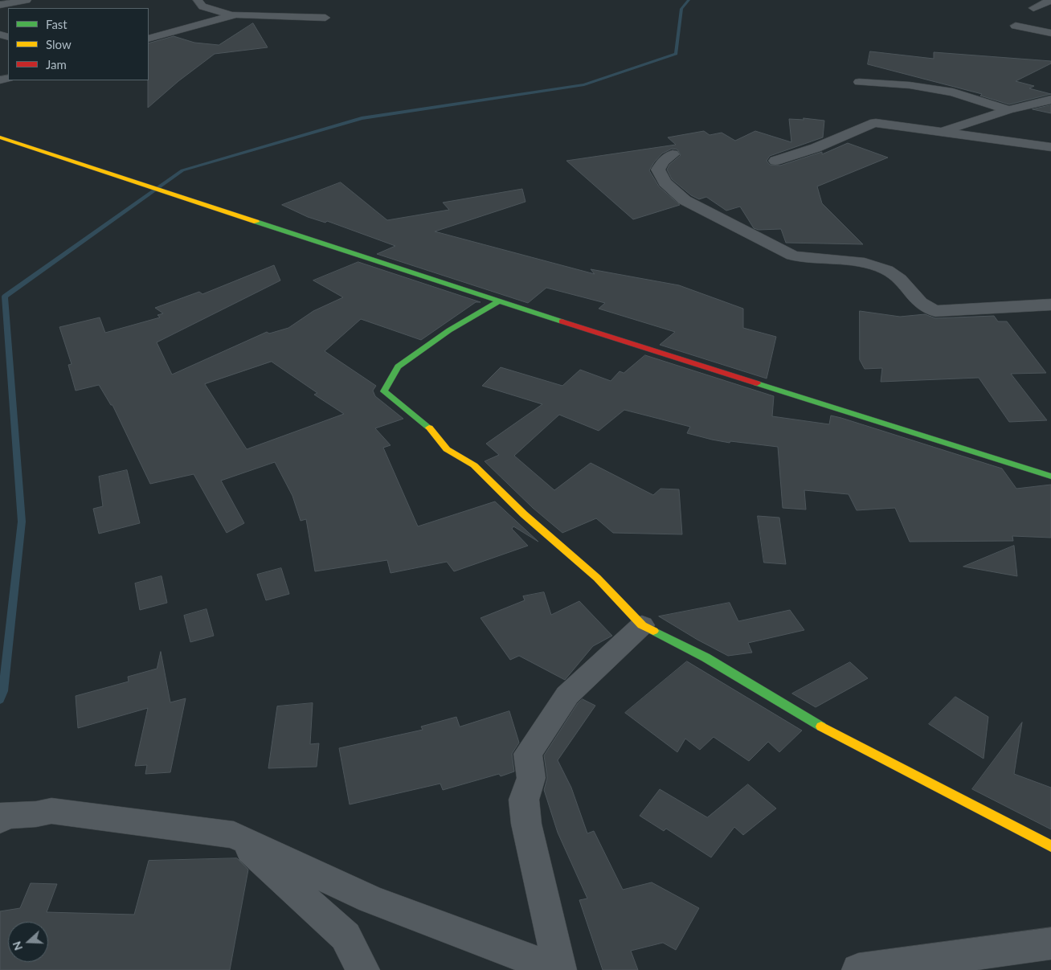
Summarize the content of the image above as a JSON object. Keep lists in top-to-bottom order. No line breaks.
{"legend":["Fast","Slow","Jam"],"north":"left"}
